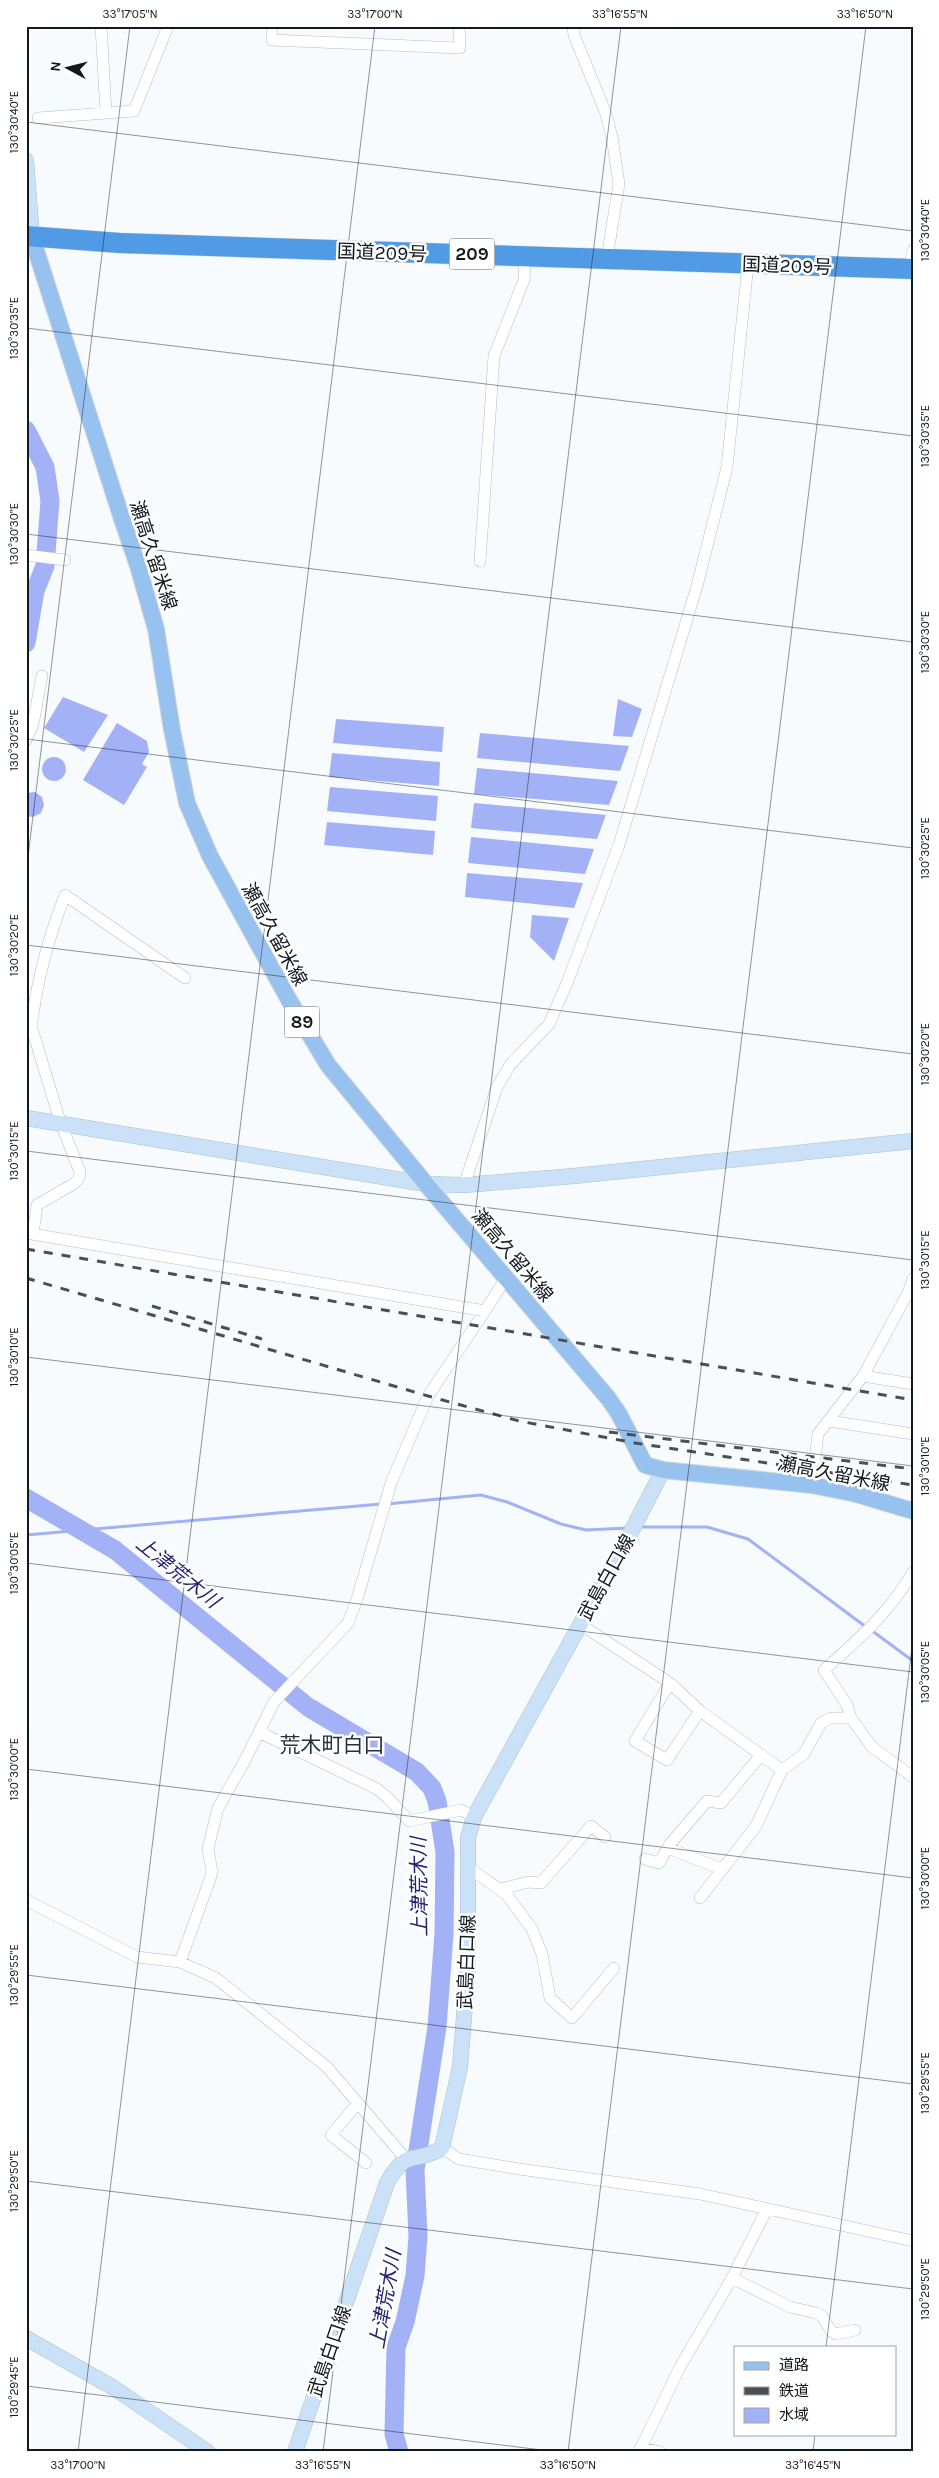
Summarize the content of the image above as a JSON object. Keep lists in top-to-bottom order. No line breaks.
{"streets":{"highway":["国道209号","209"],"main road":["瀬高久留米線","89"],"street":["武島白口線"]},"crossings":[["国道209号","瀬高久留米線"],["瀬高久留米線","武島白口線"]],"districts":["荒木町白口"],"water":["上津荒木川"],"legend":["道路","鉄道","水域"],"north":"left","coordinates":["33°17'05\"N","33°17'00\"N","33°16'55\"N","33°16'50\"N","130°30'40\"E","130°30'35\"E","130°30'30\"E","130°30'25\"E","130°30'20\"E","130°30'15\"E","130°30'10\"E","130°30'05\"E","130°30'00\"E","130°29'55\"E","130°29'50\"E","130°29'45\"E","33°16'45\"N"]}
